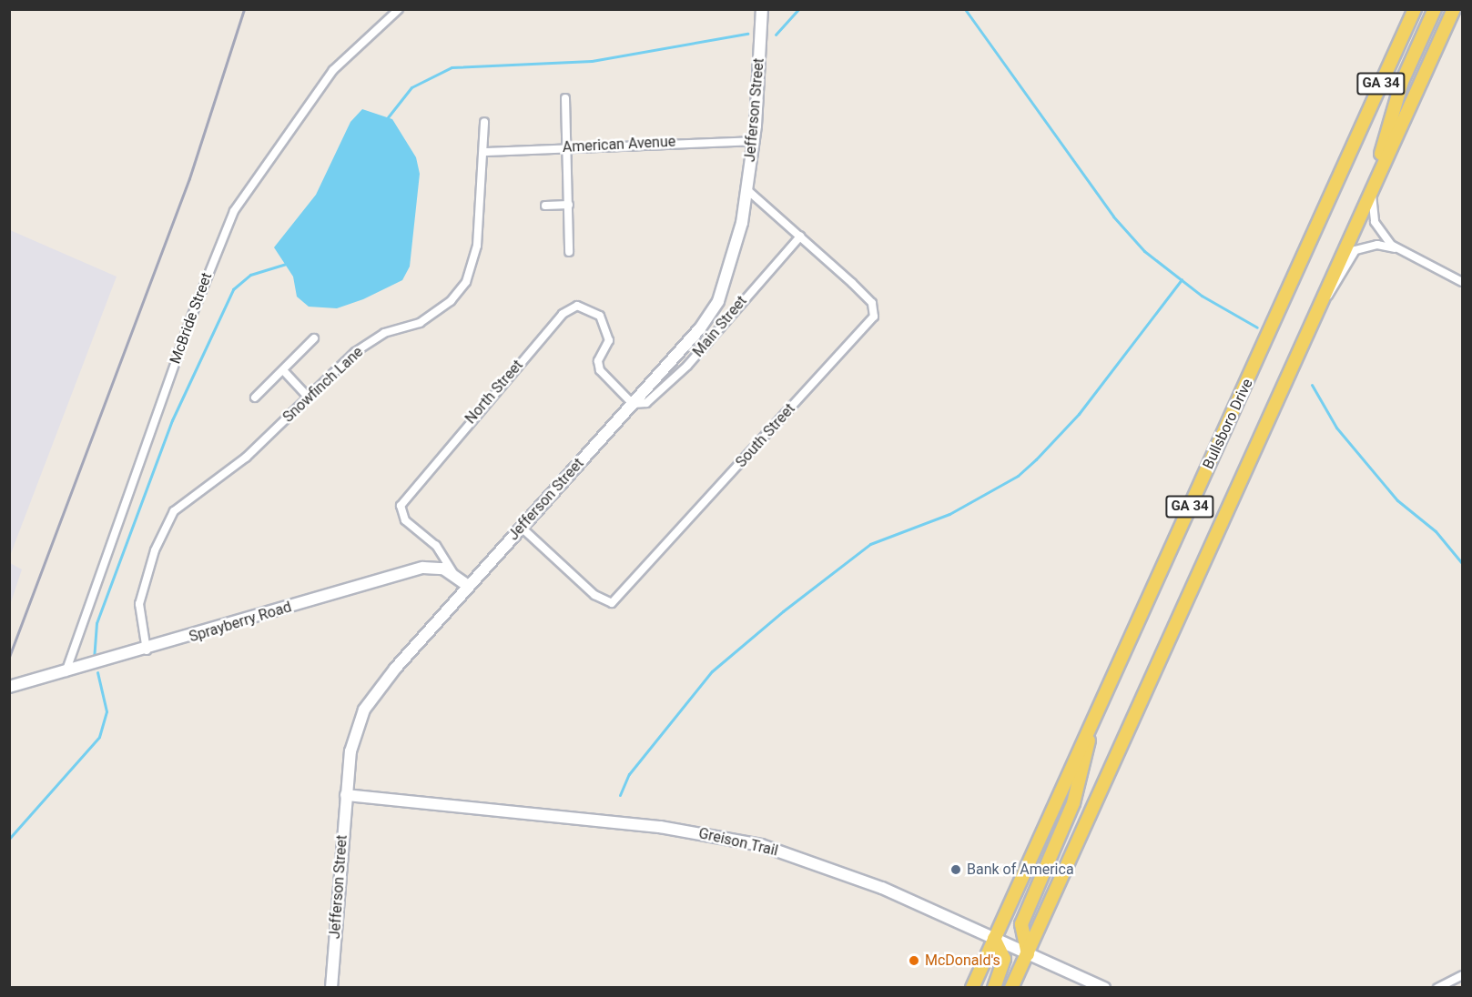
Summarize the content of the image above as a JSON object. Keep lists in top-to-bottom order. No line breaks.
{"streets":{"main road":["GA 34","Bullsboro Drive"],"street":["Jefferson Street","American Avenue","McBride Street","Main Street","Snowfinch Lane","North Street","South Street","Sprayberry Road","Greison Trail"]},"crossings":[["GA 34","Greison Trail"],["Jefferson Street","American Avenue"],["Jefferson Street","Main Street"],["Jefferson Street","North Street"],["Jefferson Street","South Street"],["Jefferson Street","Greison Trail"],["American Avenue","Snowfinch Lane"],["McBride Street","Sprayberry Road"],["Main Street","North Street"],["Main Street","South Street"],["Snowfinch Lane","Sprayberry Road"],["North Street","Sprayberry Road"],["Bullsboro Drive","Greison Trail"]],"places":["Bank of America","McDonald's"]}
